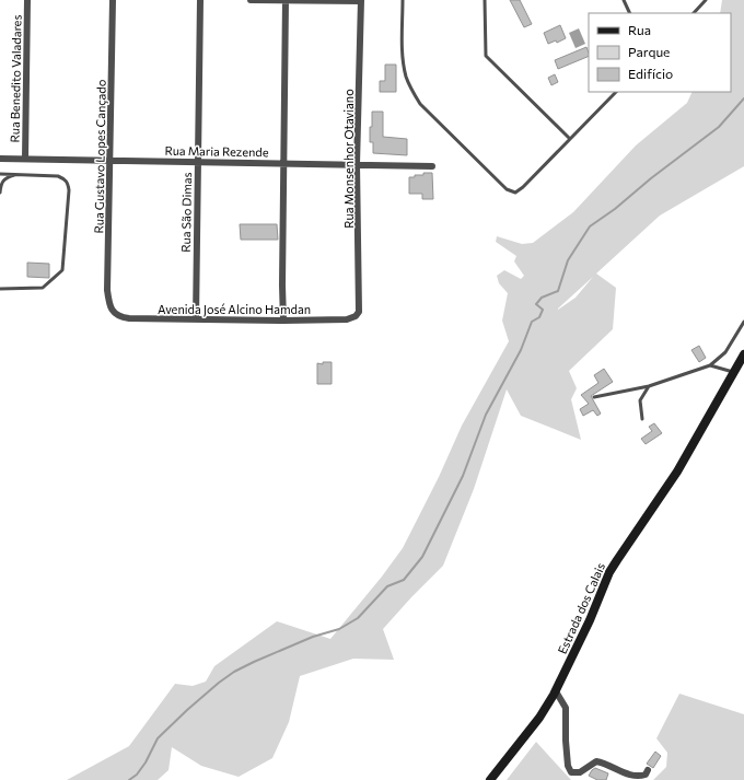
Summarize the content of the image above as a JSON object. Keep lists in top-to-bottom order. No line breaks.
{"streets":{"street":["Rua Benedito Valadares","Rua Maria Rezende","Rua Gustavo Lopes Cançado","Rua Monsenhor Otaviano","Rua São Dimas","Avenida José Alcino Hamdan","Estrada dos Calais"]},"crossings":[["Rua Benedito Valadares","Rua Maria Rezende"],["Rua Maria Rezende","Rua Gustavo Lopes Cançado"],["Rua Maria Rezende","Rua Monsenhor Otaviano"],["Rua Maria Rezende","Rua São Dimas"],["Rua Gustavo Lopes Cançado","Avenida José Alcino Hamdan"],["Rua Monsenhor Otaviano","Avenida José Alcino Hamdan"],["Rua São Dimas","Avenida José Alcino Hamdan"]],"legend":["Rua","Parque","Edifício"]}
